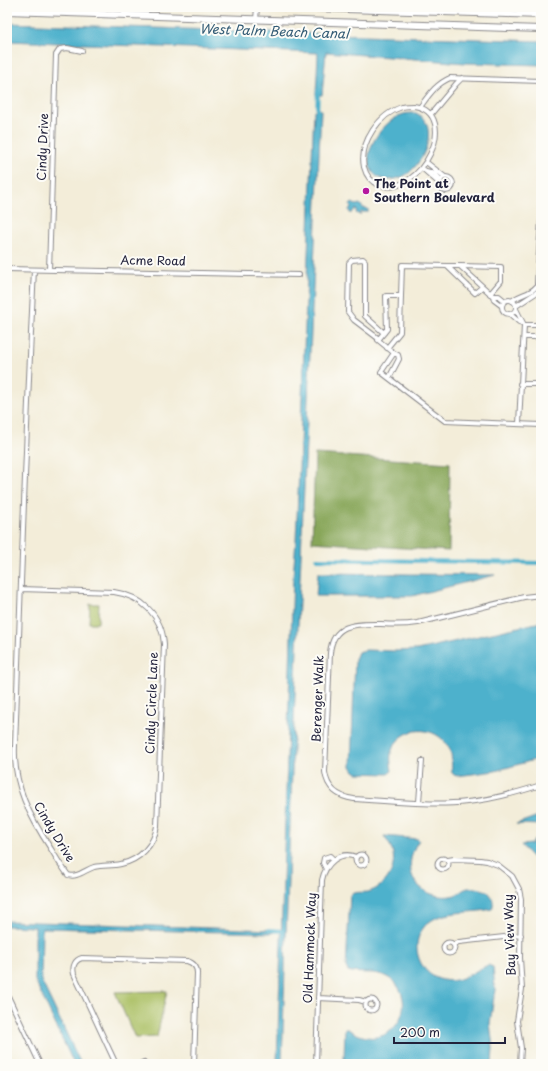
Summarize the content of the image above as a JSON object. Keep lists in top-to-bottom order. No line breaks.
{"streets":{"street":["Cindy Drive","Acme Road","Berenger Walk","Cindy Circle Lane","Bay View Way","Old Hammock Way"]},"crossings":[["Cindy Drive","Acme Road"],["Cindy Drive","Cindy Circle Lane"]],"water":["West Palm Beach Canal"],"places":["The Point at Southern Boulevard"],"scale_bar":"200 m"}
